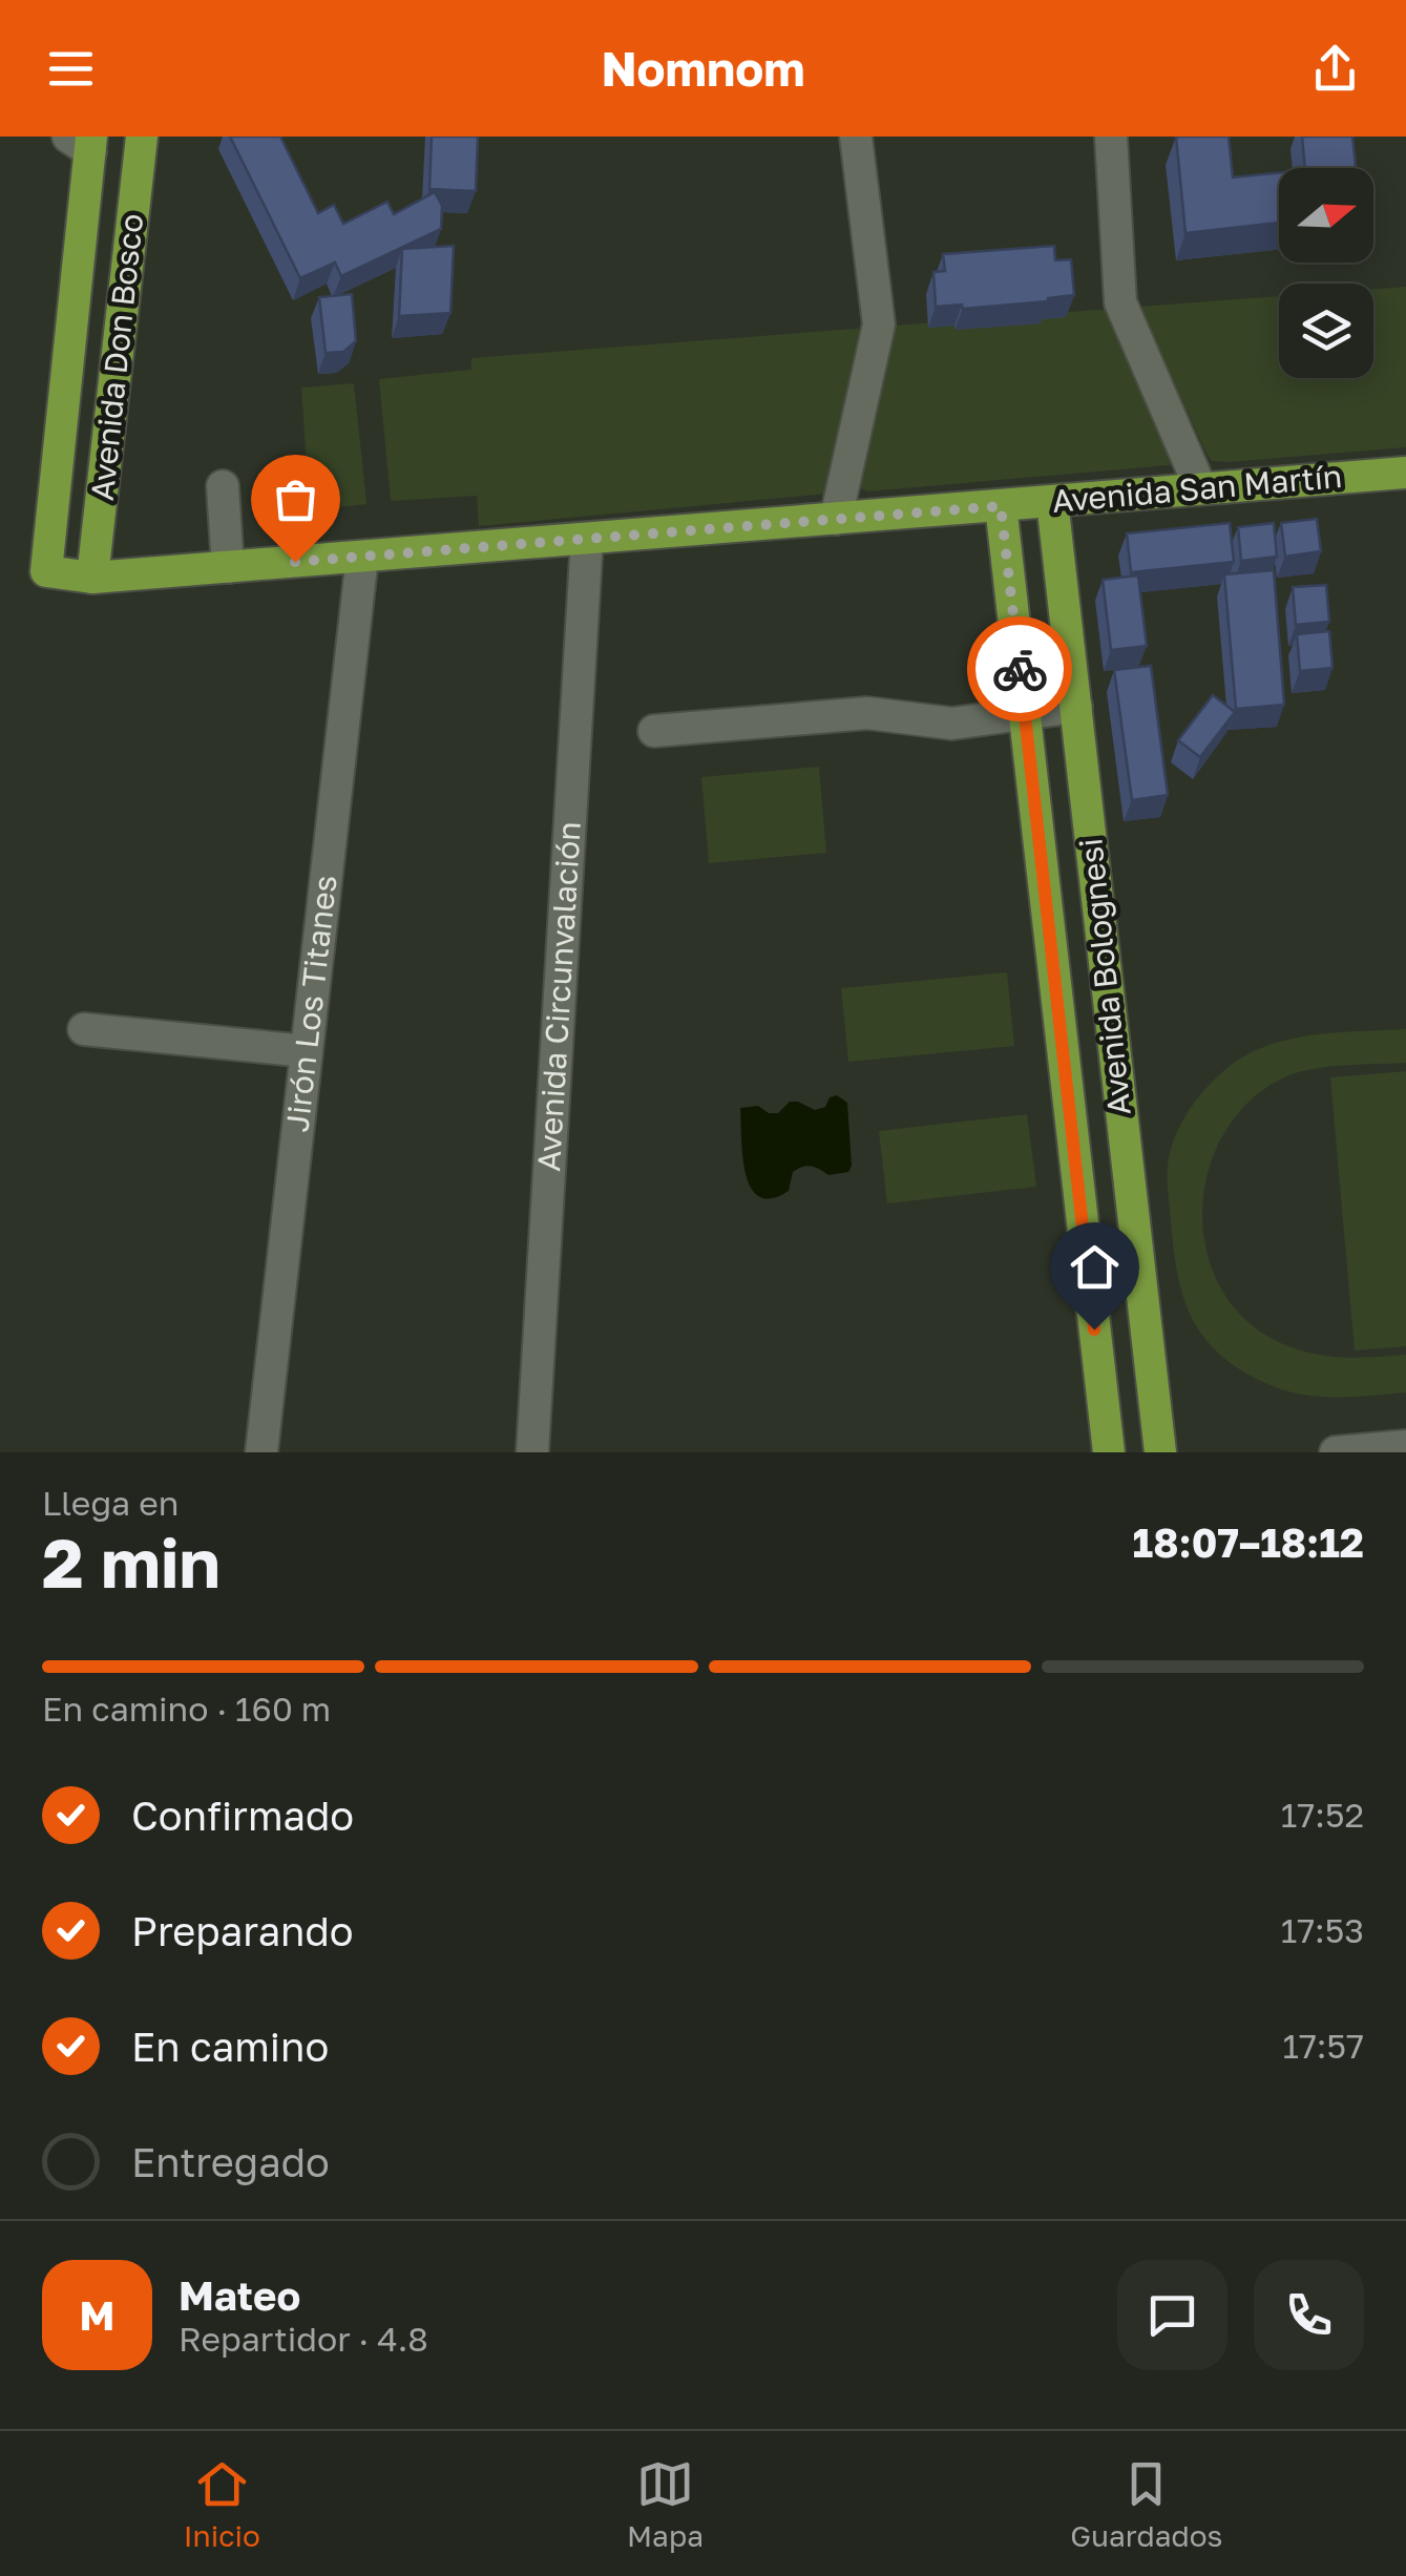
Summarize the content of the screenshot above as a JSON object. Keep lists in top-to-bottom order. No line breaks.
{"streets":{"main road":["Avenida Don Bosco","Avenida San Martín","Avenida Bolognesi"],"street":["Avenida Circunvalación","Jirón Los Titanes"]},"crossings":[["Avenida Don Bosco","Avenida San Martín"],["Avenida San Martín","Avenida Bolognesi"],["Avenida San Martín","Avenida Circunvalación"],["Avenida San Martín","Jirón Los Titanes"]],"north":"right","page":{"header":"Nomnom","heading":["2 min","Llega en","18:07–18:12"],"panel":["Mateo","Repartidor · 4.8"],"bar":"En camino · 160 m","list":[["Confirmado","17:52"],["Preparando","17:53"],["En camino","17:57"],"Entregado"],"round":"M","tabs":["Inicio","Mapa","Guardados"]}}
